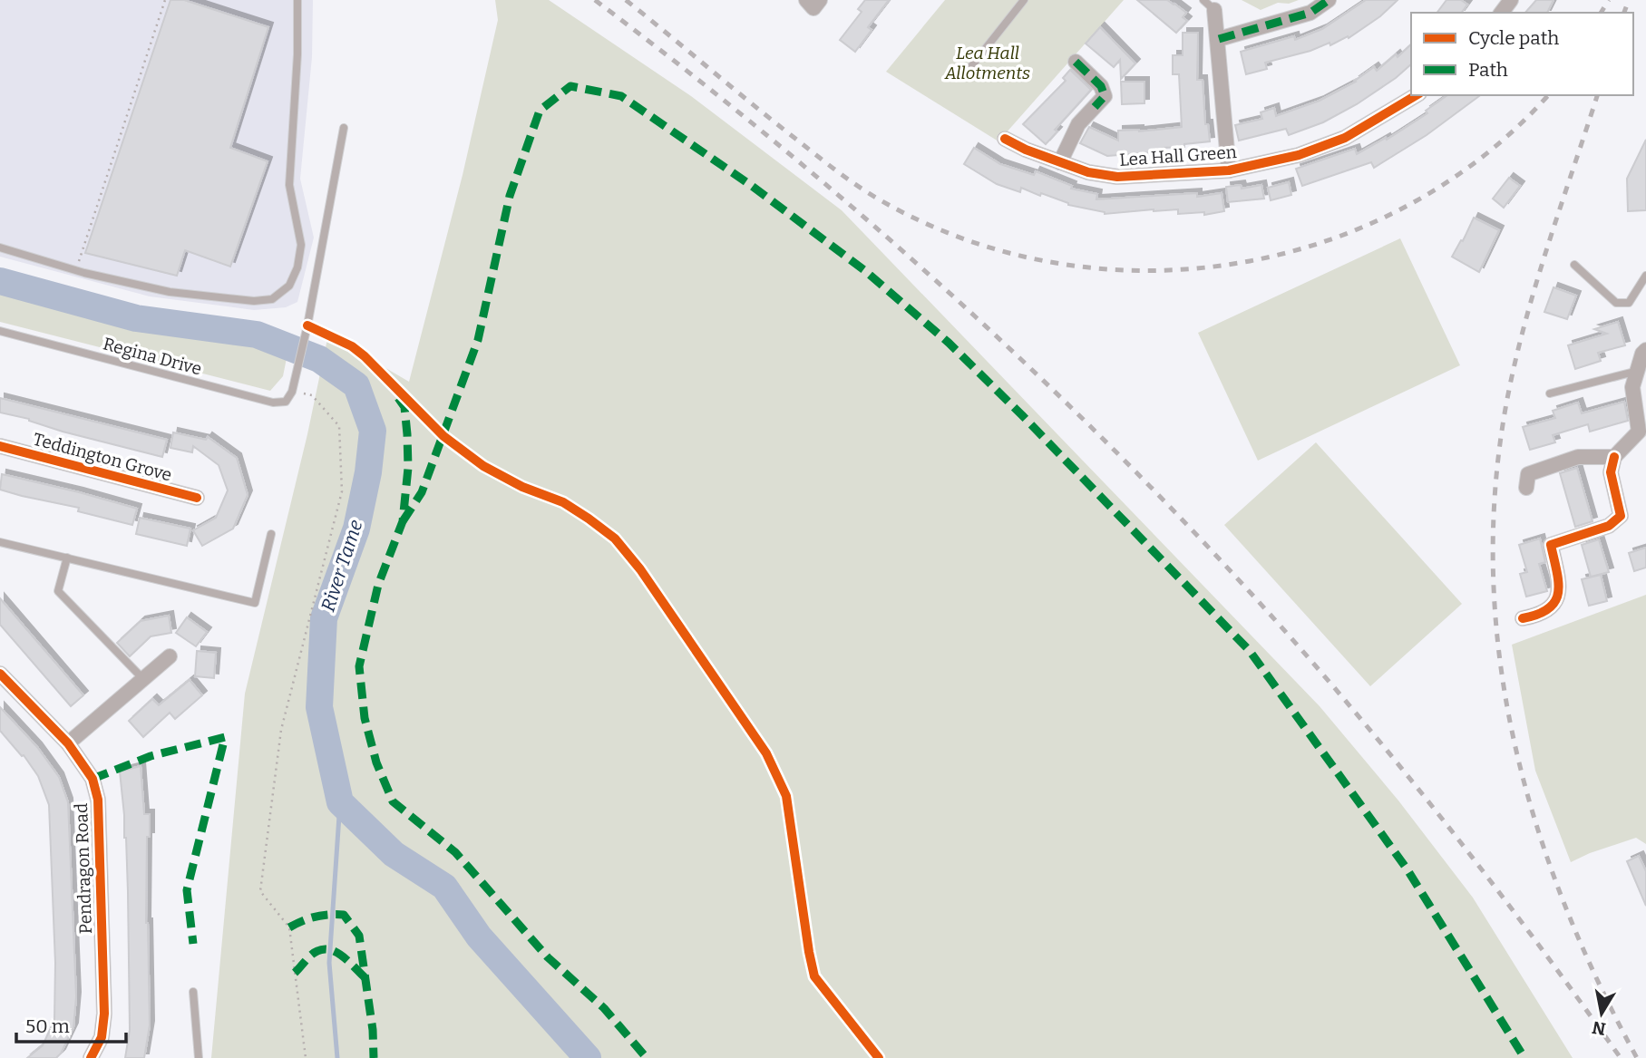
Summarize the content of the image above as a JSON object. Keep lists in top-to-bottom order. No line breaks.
{"streets":{"street":["Lea Hall Green","Teddington Grove","Pendragon Road"],"lane":["Regina Drive"]},"water":["River Tame"],"parks":["Lea Hall Allotments"],"legend":["Cycle path","Path"],"scale_bar":"50 m","north":"bottom"}
